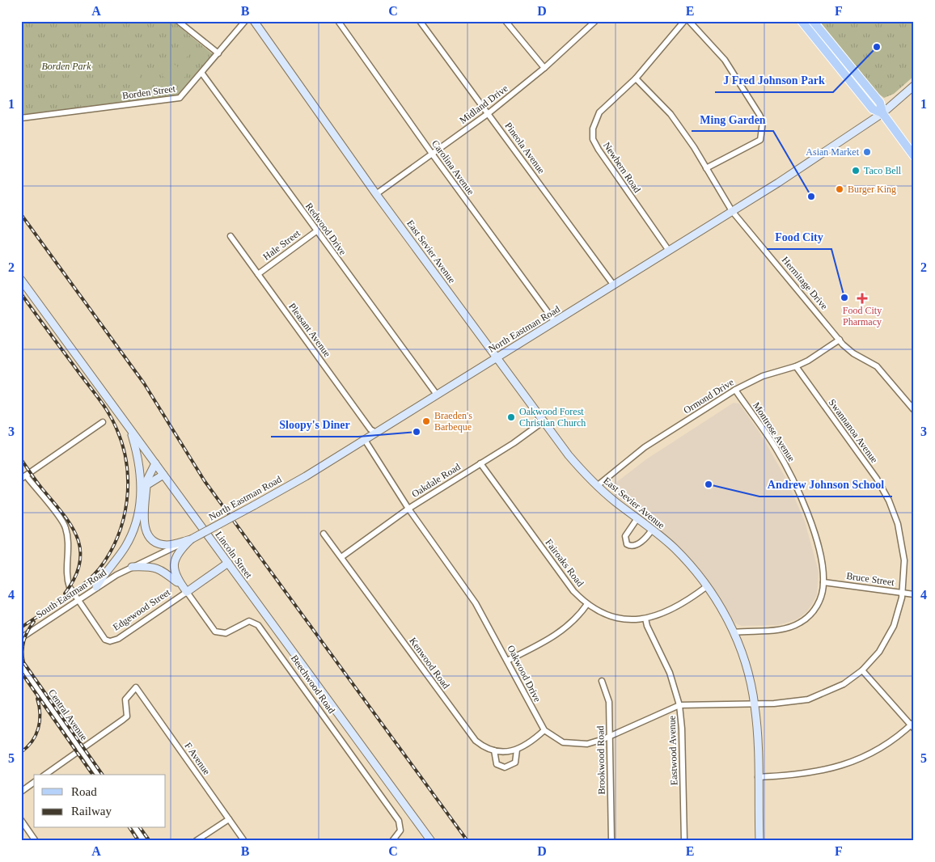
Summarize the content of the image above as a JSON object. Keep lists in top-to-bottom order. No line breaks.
{"streets":{"main road":["East Sevier Avenue","North Eastman Road","Lincoln Street","Edgewood Street"],"street":["Borden Street","Midland Drive","Pineola Avenue","Carolina Avenue","Newbern Road","Redwood Drive","Hale Street","Hermitage Drive","Pleasant Avenue","Ormond Drive","Swannanoa Avenue","Montrose Avenue","Oakdale Road","Fairoaks Road","Bruce Street","South Eastman Road","Kenwood Road","Oakwood Drive","Beechwood Road","Central Avenue","Eastwood Avenue","F Avenue","Brookwood Road"]},"crossings":[["Borden Street","Redwood Drive"],["Midland Drive","Pineola Avenue"],["Midland Drive","Carolina Avenue"],["Midland Drive","East Sevier Avenue"],["Pineola Avenue","North Eastman Road"],["Carolina Avenue","North Eastman Road"],["Newbern Road","Hermitage Drive"],["Newbern Road","North Eastman Road"],["Redwood Drive","Hale Street"],["Redwood Drive","North Eastman Road"],["Hale Street","Pleasant Avenue"],["East Sevier Avenue","North Eastman Road"],["East Sevier Avenue","Ormond Drive"],["East Sevier Avenue","Swannanoa Avenue"],["East Sevier Avenue","Montrose Avenue"],["East Sevier Avenue","Oakdale Road"],["East Sevier Avenue","Fairoaks Road"],["Hermitage Drive","North Eastman Road"],["Hermitage Drive","Ormond Drive"],["North Eastman Road","Pleasant Avenue"],["North Eastman Road","South Eastman Road"],["North Eastman Road","Oakwood Drive"],["Ormond Drive","Swannanoa Avenue"],["Ormond Drive","Montrose Avenue"],["Swannanoa Avenue","Bruce Street"],["Montrose Avenue","Bruce Street"],["Oakdale Road","Fairoaks Road"],["Oakdale Road","Kenwood Road"],["Oakdale Road","Oakwood Drive"],["Lincoln Street","Edgewood Street"],["Fairoaks Road","Eastwood Avenue"],["South Eastman Road","Edgewood Street"],["Edgewood Street","Beechwood Road"],["Central Avenue","F Avenue"]],"parks":["Borden Park"],"places":{"other":["J Fred Johnson Park","Asian Market","Taco Bell","Burger King","Ming Garden","Food City","Oakwood Forest Christian Church","Braeden's Barbeque","Sloopy's Diner","Andrew Johnson School"],"health":["Food City Pharmacy"]},"legend":["Road","Railway"],"grid":{"columns":["A","B","C","D","E","F"],"rows":["1","2","3","4","5"]}}
